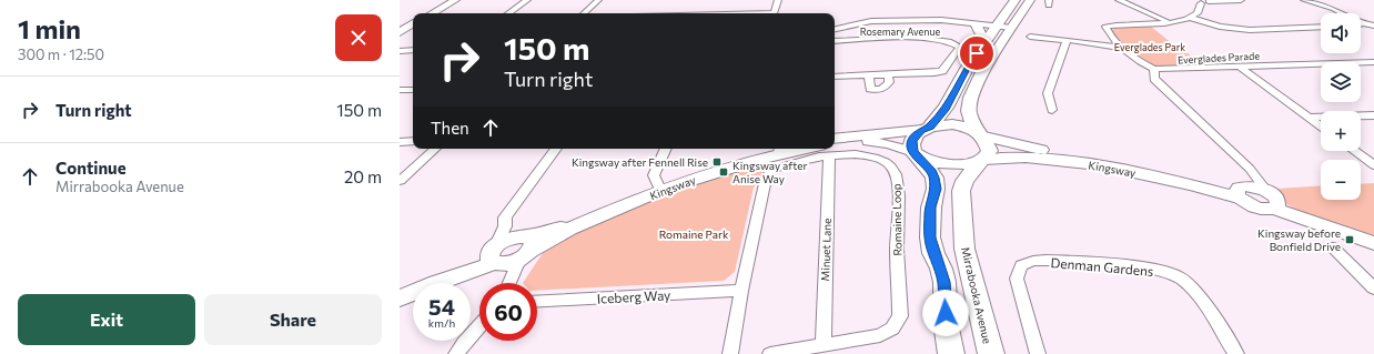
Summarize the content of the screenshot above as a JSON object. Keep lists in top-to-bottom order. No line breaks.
{"streets":{"main road":["Kingsway","Mirrabooka Avenue"],"street":["Rosemary Avenue","Everglades Parade","Romaine Loop","Minuet Lane","Denman Gardens","Iceberg Way"]},"crossings":[["Kingsway","Romaine Loop"],["Kingsway","Minuet Lane"],["Kingsway","Mirrabooka Avenue"],["Romaine Loop","Minuet Lane"],["Romaine Loop","Iceberg Way"]],"parks":["Everglades Park","Romaine Park"],"places":{"transit":["Kingsway after Fennell Rise","Kingsway after Anise Way","Kingsway before Bonfield Drive"]},"page":{"heading":["1 min","300 m · 12:50"],"map_buttons":["+","−"],"turn":["150 m","Turn right"],"list":[{"name":"Turn right","value":"150 m"},{"name":"Continue","note":"Mirrabooka Avenue","value":"20 m"}],"then":"Then","speed":"54 km/h","limit":"60","buttons":["Exit","Share"]}}
